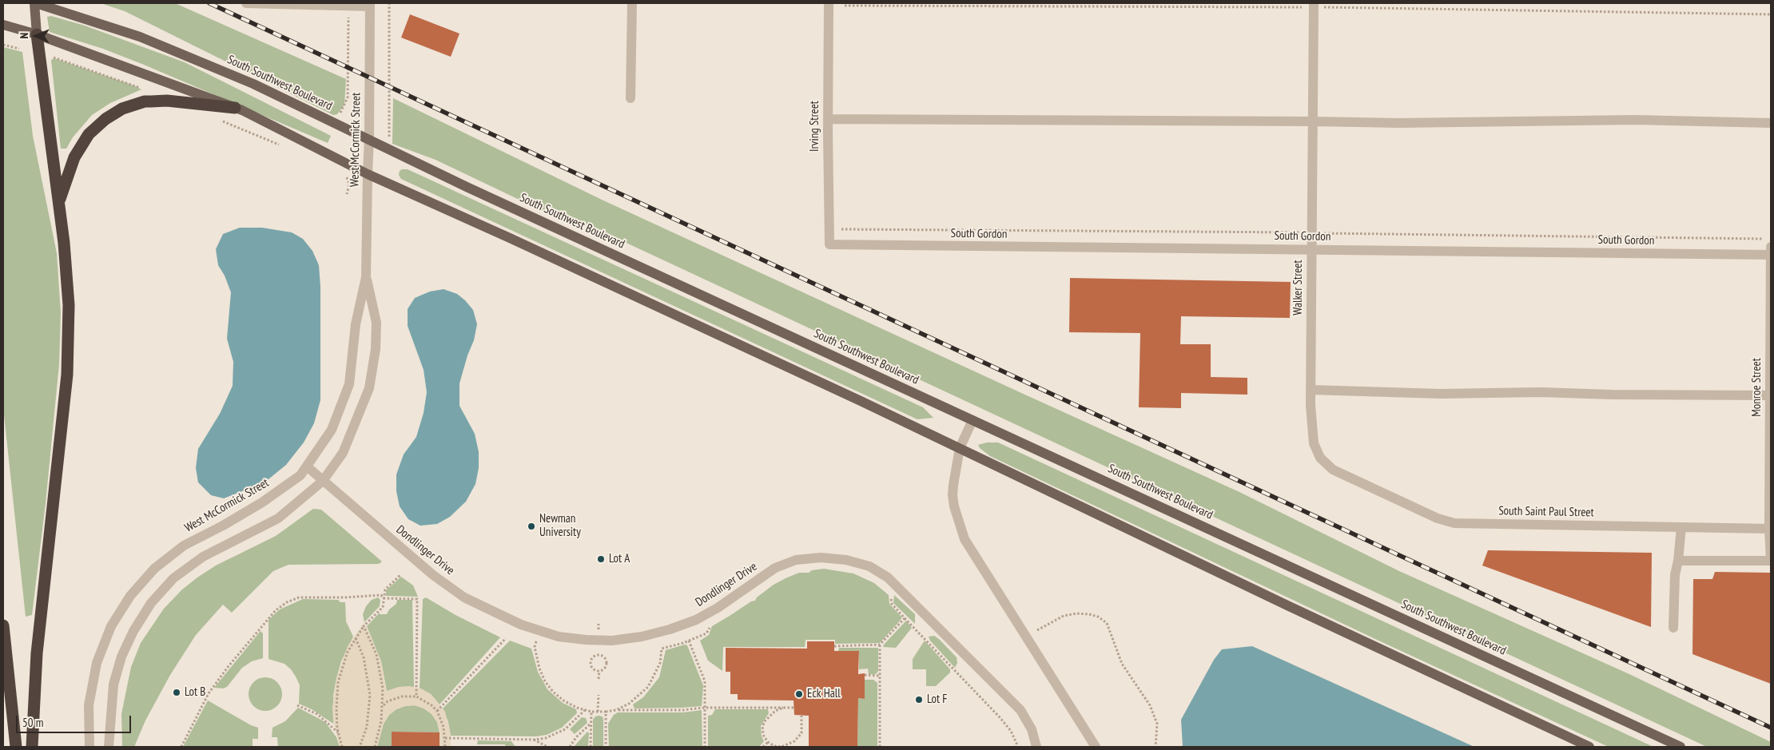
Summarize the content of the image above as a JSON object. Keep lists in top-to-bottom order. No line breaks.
{"streets":{"main road":["South Southwest Boulevard"],"street":["Irving Street","West McCormick Street","South Gordon","Walker Street","Monroe Street","South Saint Paul Street","Dondlinger Drive"]},"crossings":[["South Southwest Boulevard","West McCormick Street"],["Irving Street","South Gordon"],["West McCormick Street","Dondlinger Drive"],["South Gordon","Walker Street"],["South Gordon","Monroe Street"],["Walker Street","South Saint Paul Street"],["Monroe Street","South Saint Paul Street"]],"places":["Newman University","Lot A","Lot B","Eck Hall","Lot F"],"scale_bar":"50 m","north":"left"}
